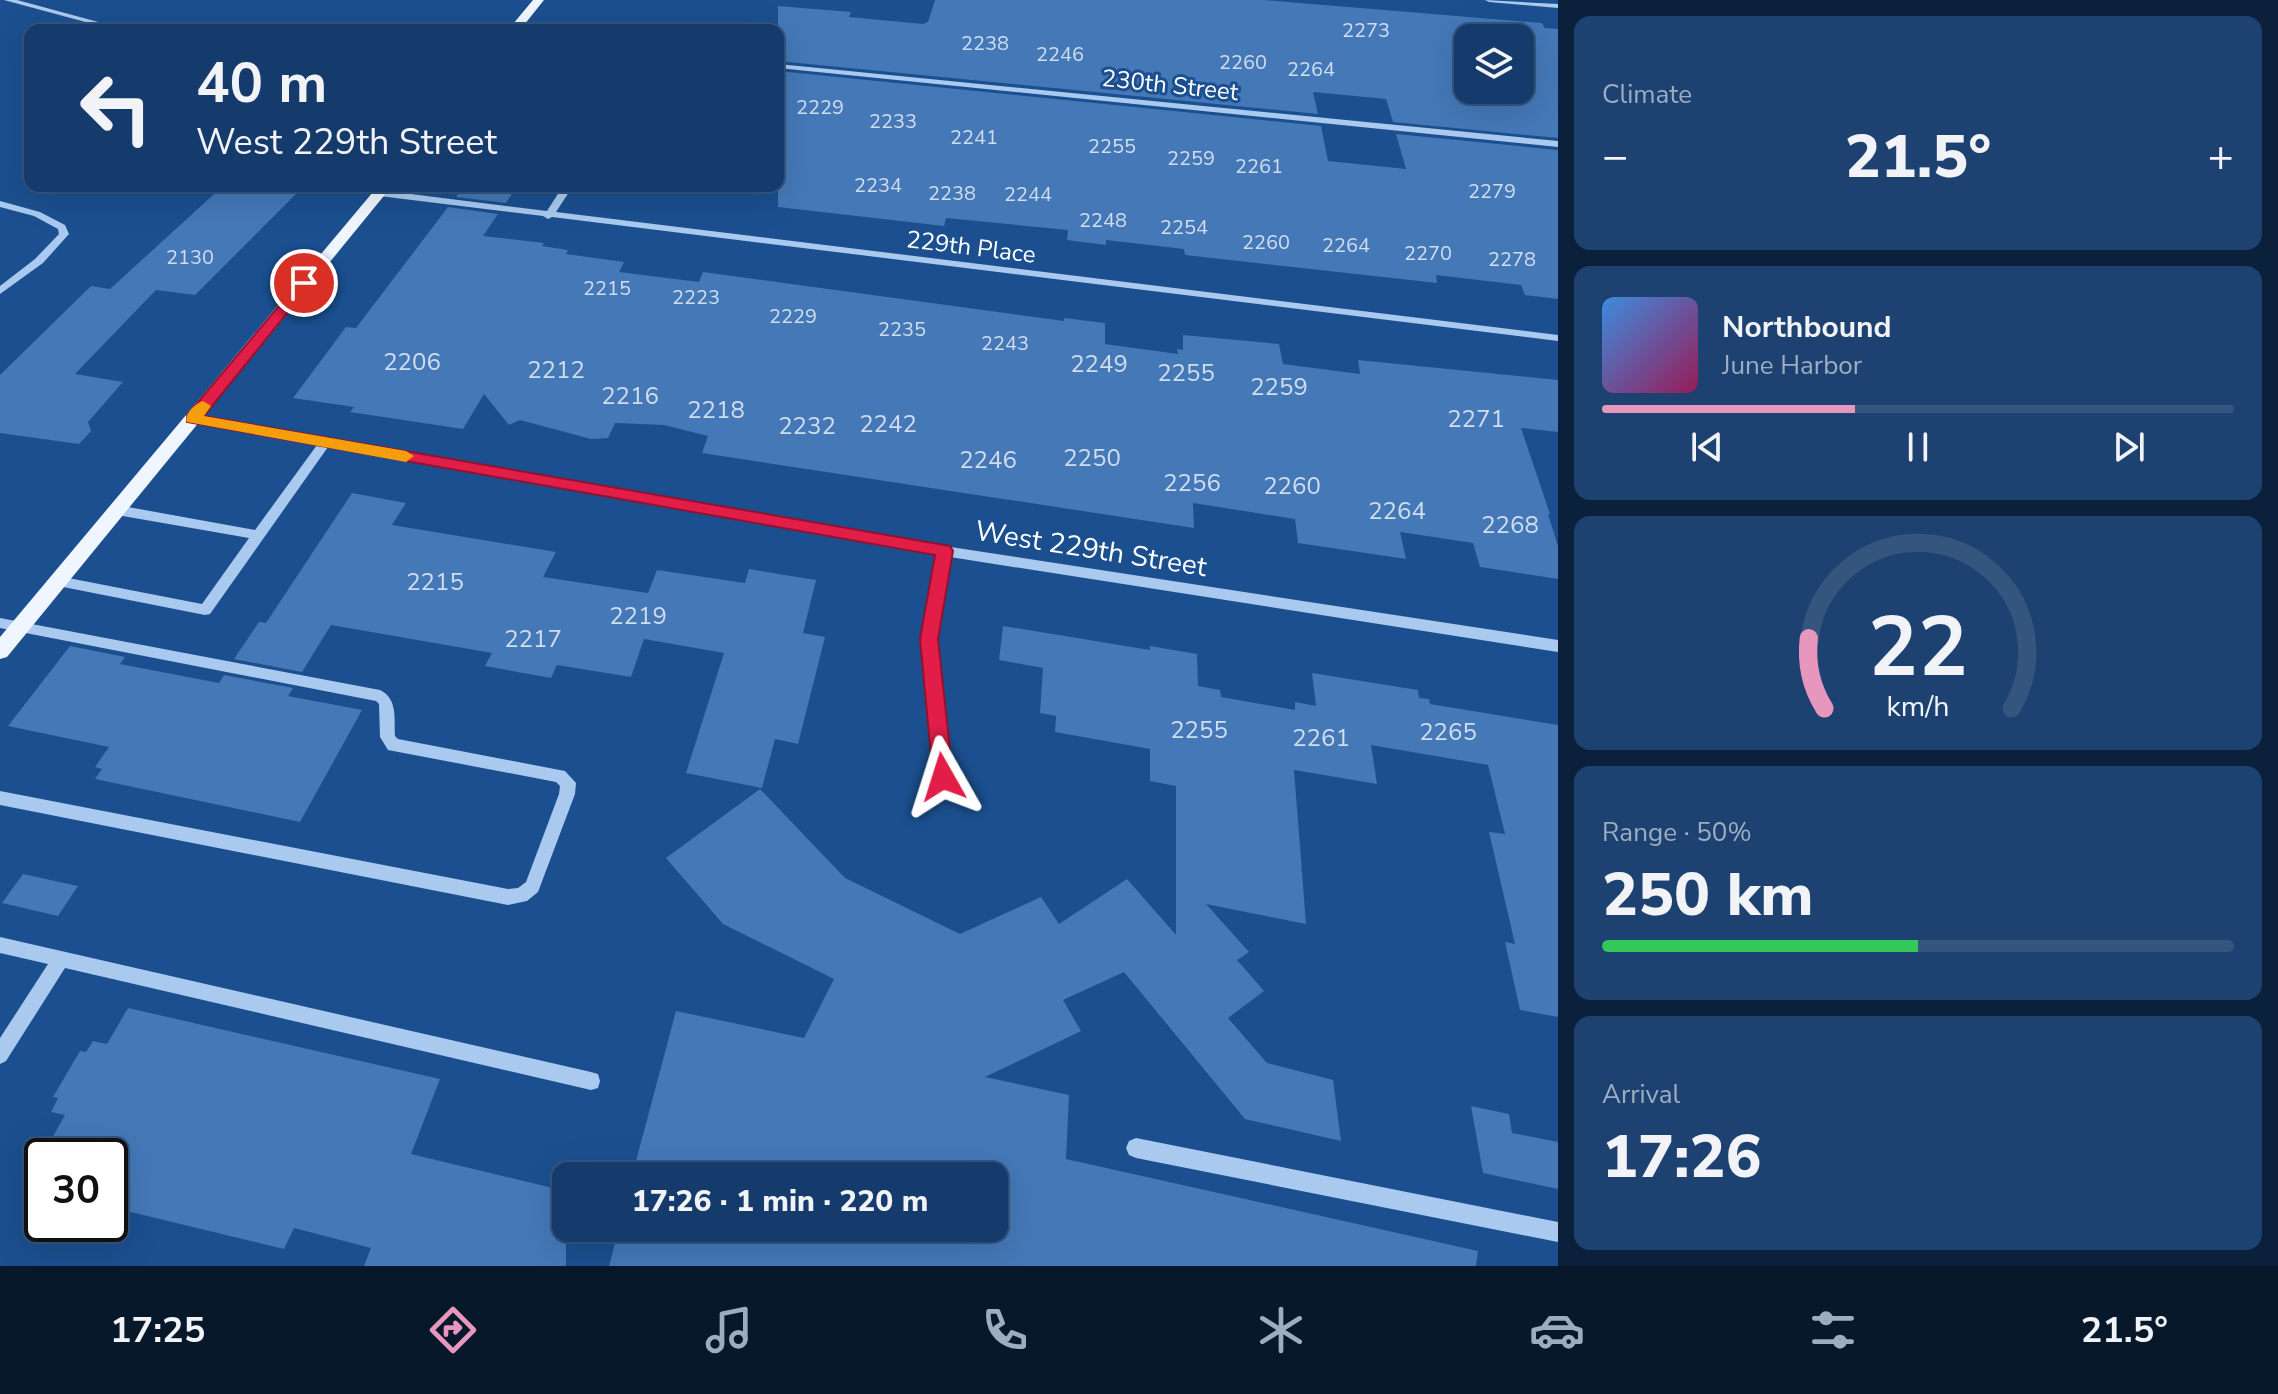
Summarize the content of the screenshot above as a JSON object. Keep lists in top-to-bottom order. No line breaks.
{"streets":{"street":["230th Street","229th Place","West 229th Street"]},"house_numbers":["2273","2238","2246","2260","2264","2229","2233","2241","2255","2259","2261","2234","2279","2238","2244","2248","2254","2260","2264","2270","2130","2278","2215","2223","2229","2235","2243","2206","2249","2212","2255","2259","2216","2218","2271","2242","2232","2250","2246","2256","2260","2264","2268","2215","2219","2217","2255","2265","2261"],"page":{"tile":["Climate",["Range · 50%","250 km"],["Arrival","17:26"]],"turn":["40 m","West 229th Street"],"heat":["−","21.5°","+"],"song":["Northbound","June Harbor"],"limit":"30","trip":"17:26 · 1 min · 220 m","tabs":["17:25","21.5°"],"gauge":["22","km/h"]}}
